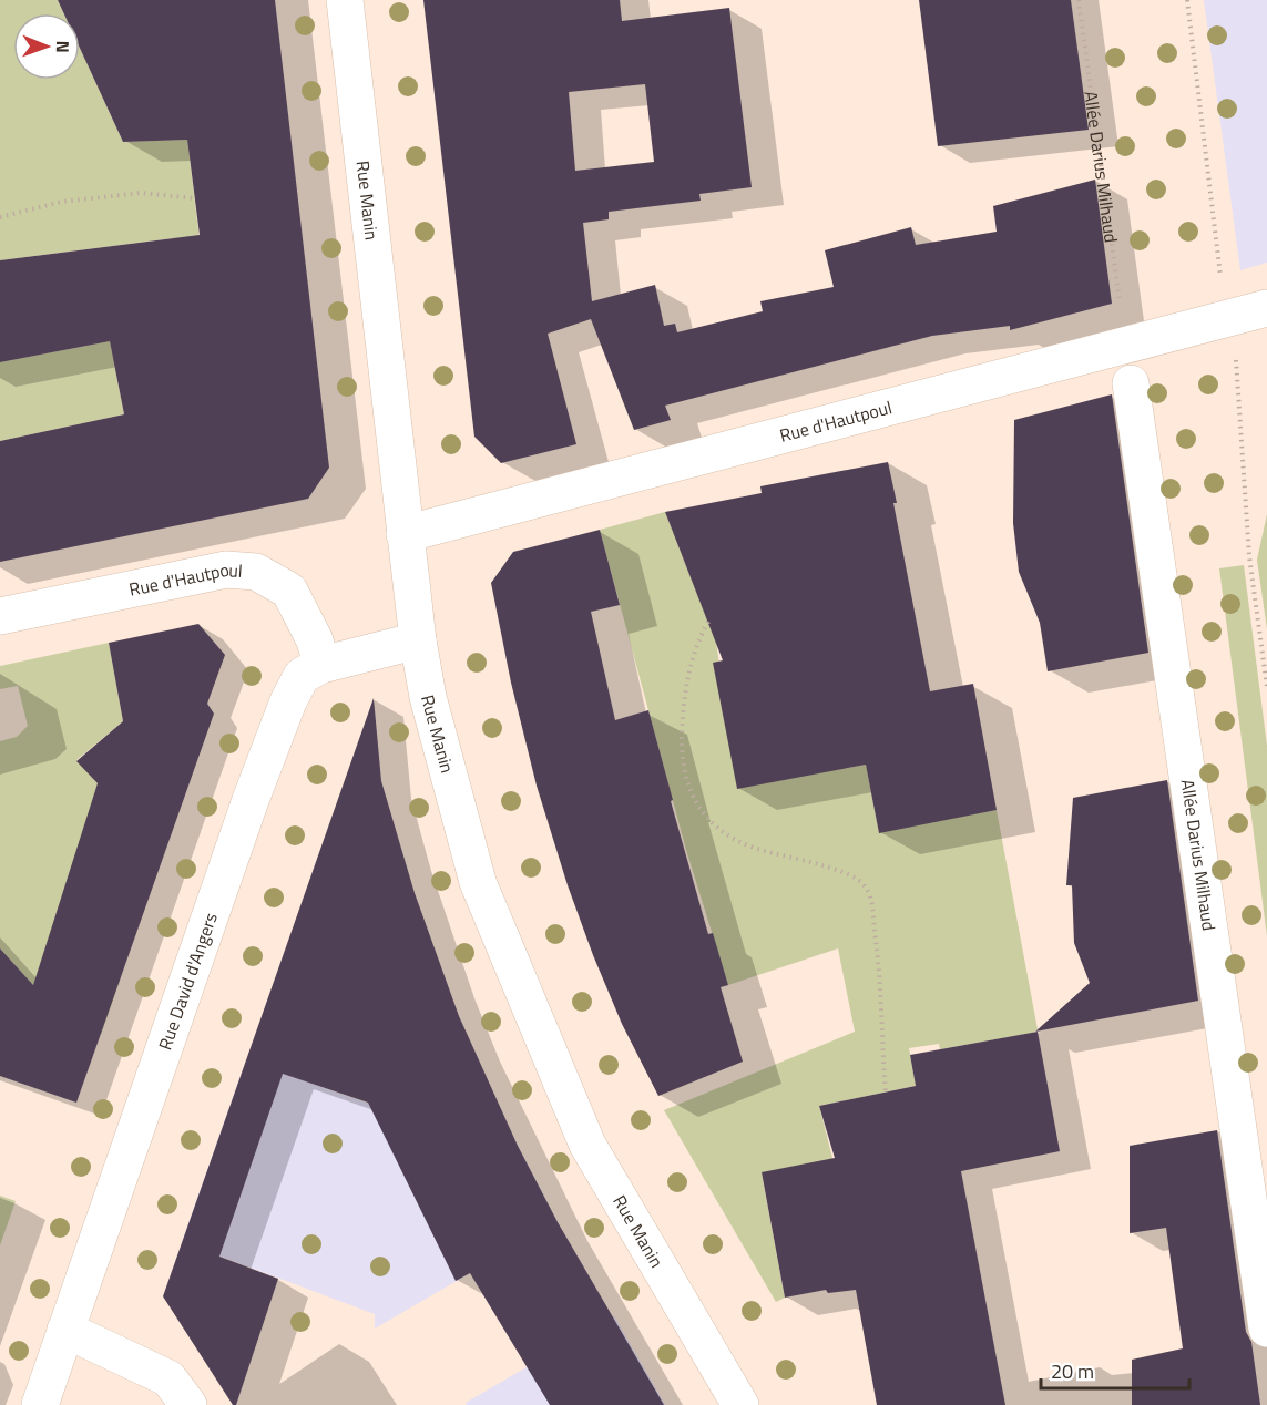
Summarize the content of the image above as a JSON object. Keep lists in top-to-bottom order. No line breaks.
{"streets":{"street":["Allée Darius Milhaud","Rue Manin","Rue d'Hautpoul","Rue David d'Angers"]},"crossings":[["Rue Manin","Rue d'Hautpoul"],["Rue Manin","Rue David d'Angers"],["Rue d'Hautpoul","Rue David d'Angers"]],"scale_bar":"20 m","north":"right"}
